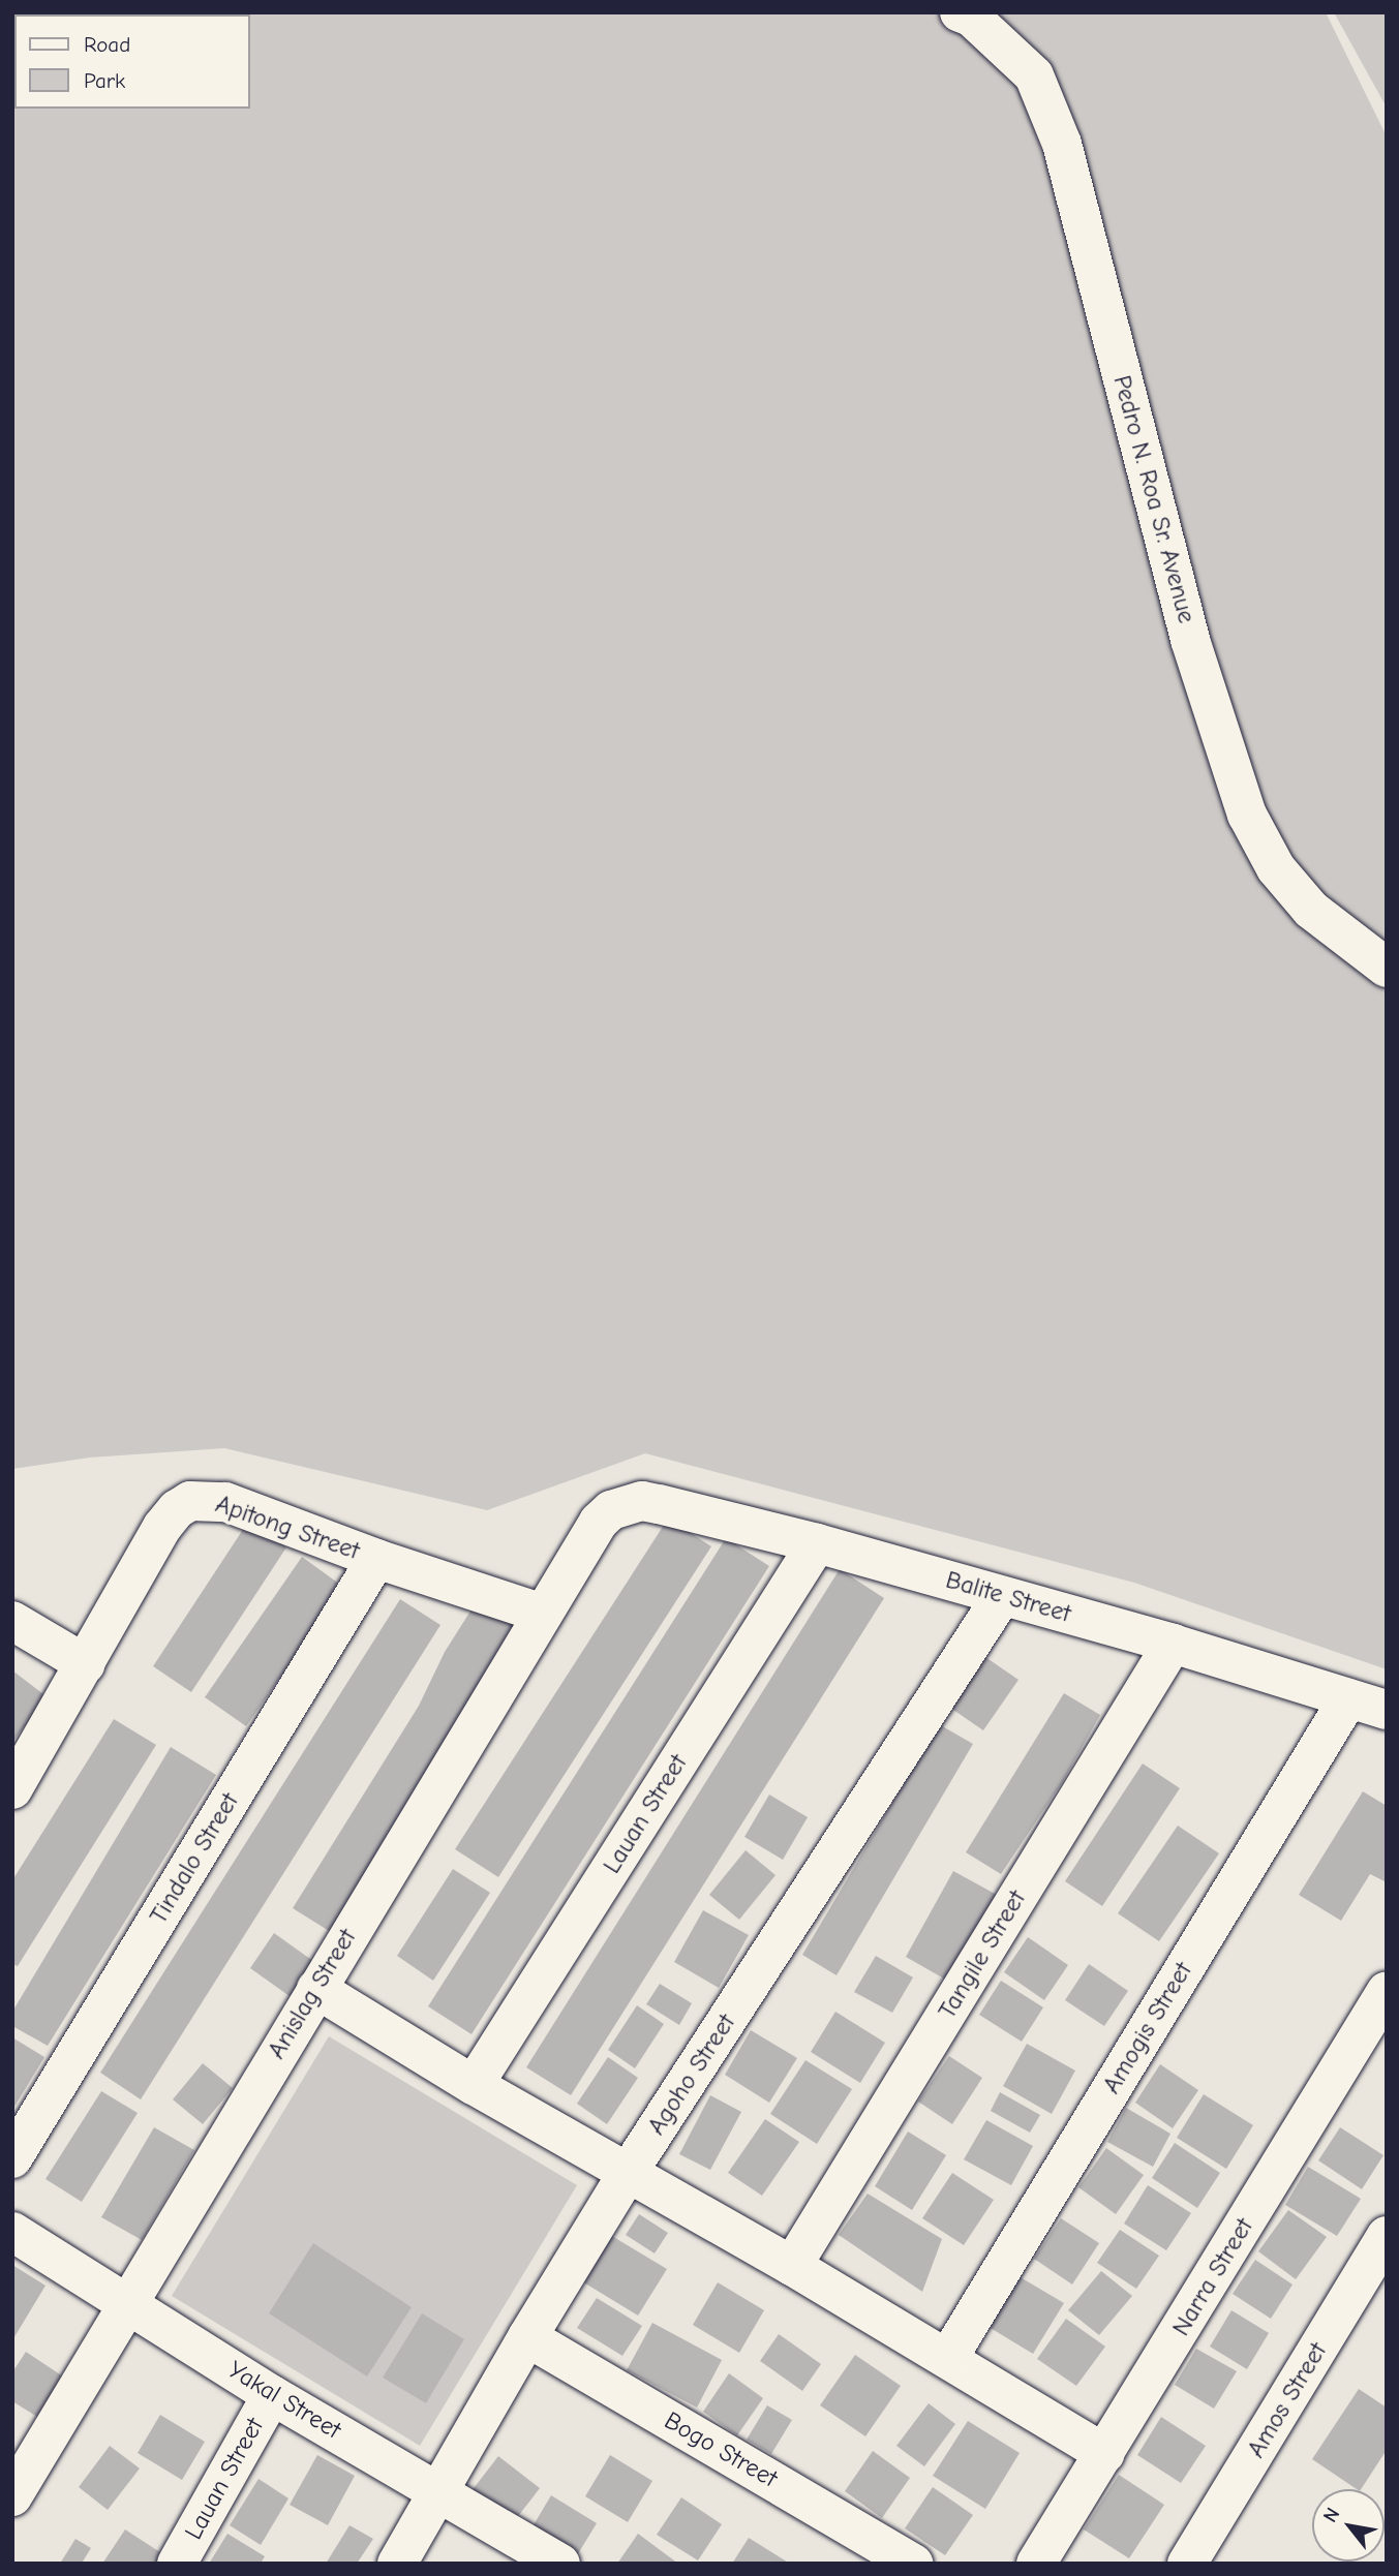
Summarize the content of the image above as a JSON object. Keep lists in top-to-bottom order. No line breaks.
{"streets":{"street":["Pedro N. Roa Sr. Avenue","Apitong Street","Balite Street","Lauan Street","Tindalo Street","Tangile Street","Anislag Street","Amogis Street","Agoho Street","Narra Street","Yakal Street","Amos Street","Bogo Street"]},"crossings":[["Apitong Street","Tindalo Street"],["Apitong Street","Anislag Street"],["Balite Street","Lauan Street"],["Balite Street","Tangile Street"],["Balite Street","Anislag Street"],["Balite Street","Amogis Street"],["Balite Street","Agoho Street"],["Lauan Street","Yakal Street"],["Anislag Street","Yakal Street"],["Agoho Street","Yakal Street"],["Agoho Street","Bogo Street"]],"legend":["Road","Park"],"north":"top left"}
